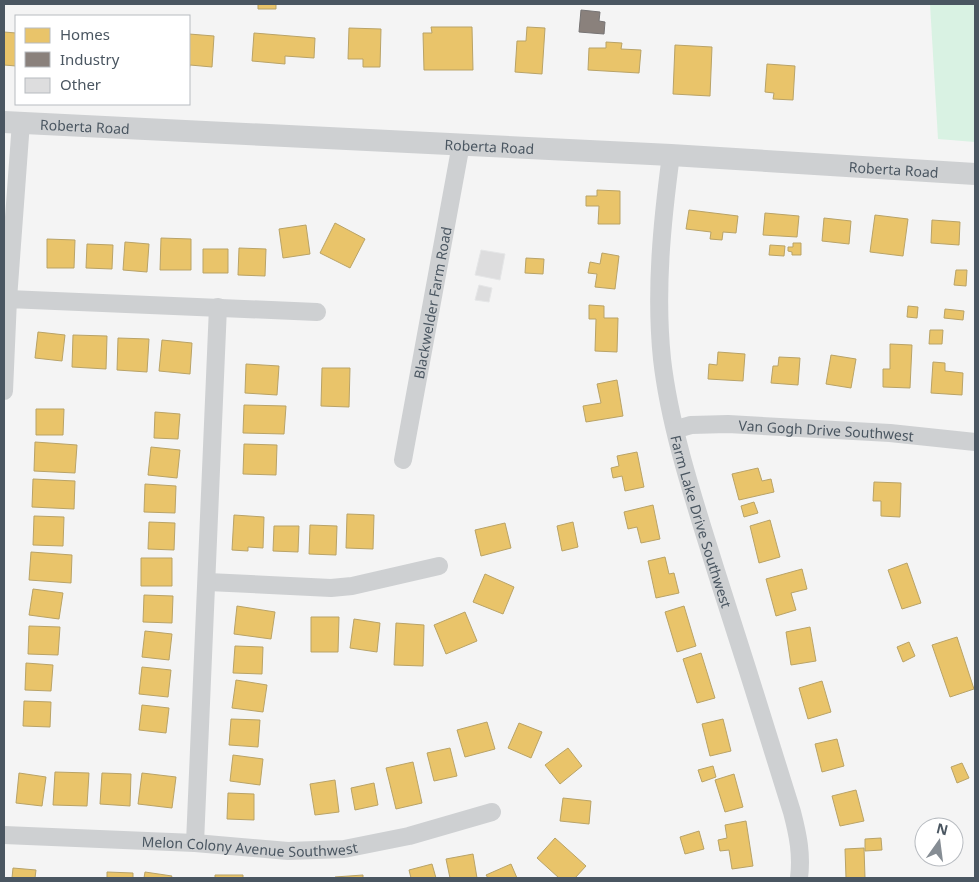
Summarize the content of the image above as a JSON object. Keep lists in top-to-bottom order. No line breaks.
{"streets":{"street":["Roberta Road","Blackwelder Farm Road","Van Gogh Drive Southwest","Farm Lake Drive Southwest","Melon Colony Avenue Southwest"]},"crossings":[["Roberta Road","Blackwelder Farm Road"],["Roberta Road","Farm Lake Drive Southwest"],["Van Gogh Drive Southwest","Farm Lake Drive Southwest"]],"legend":["Homes","Industry","Other"],"north":"top"}
